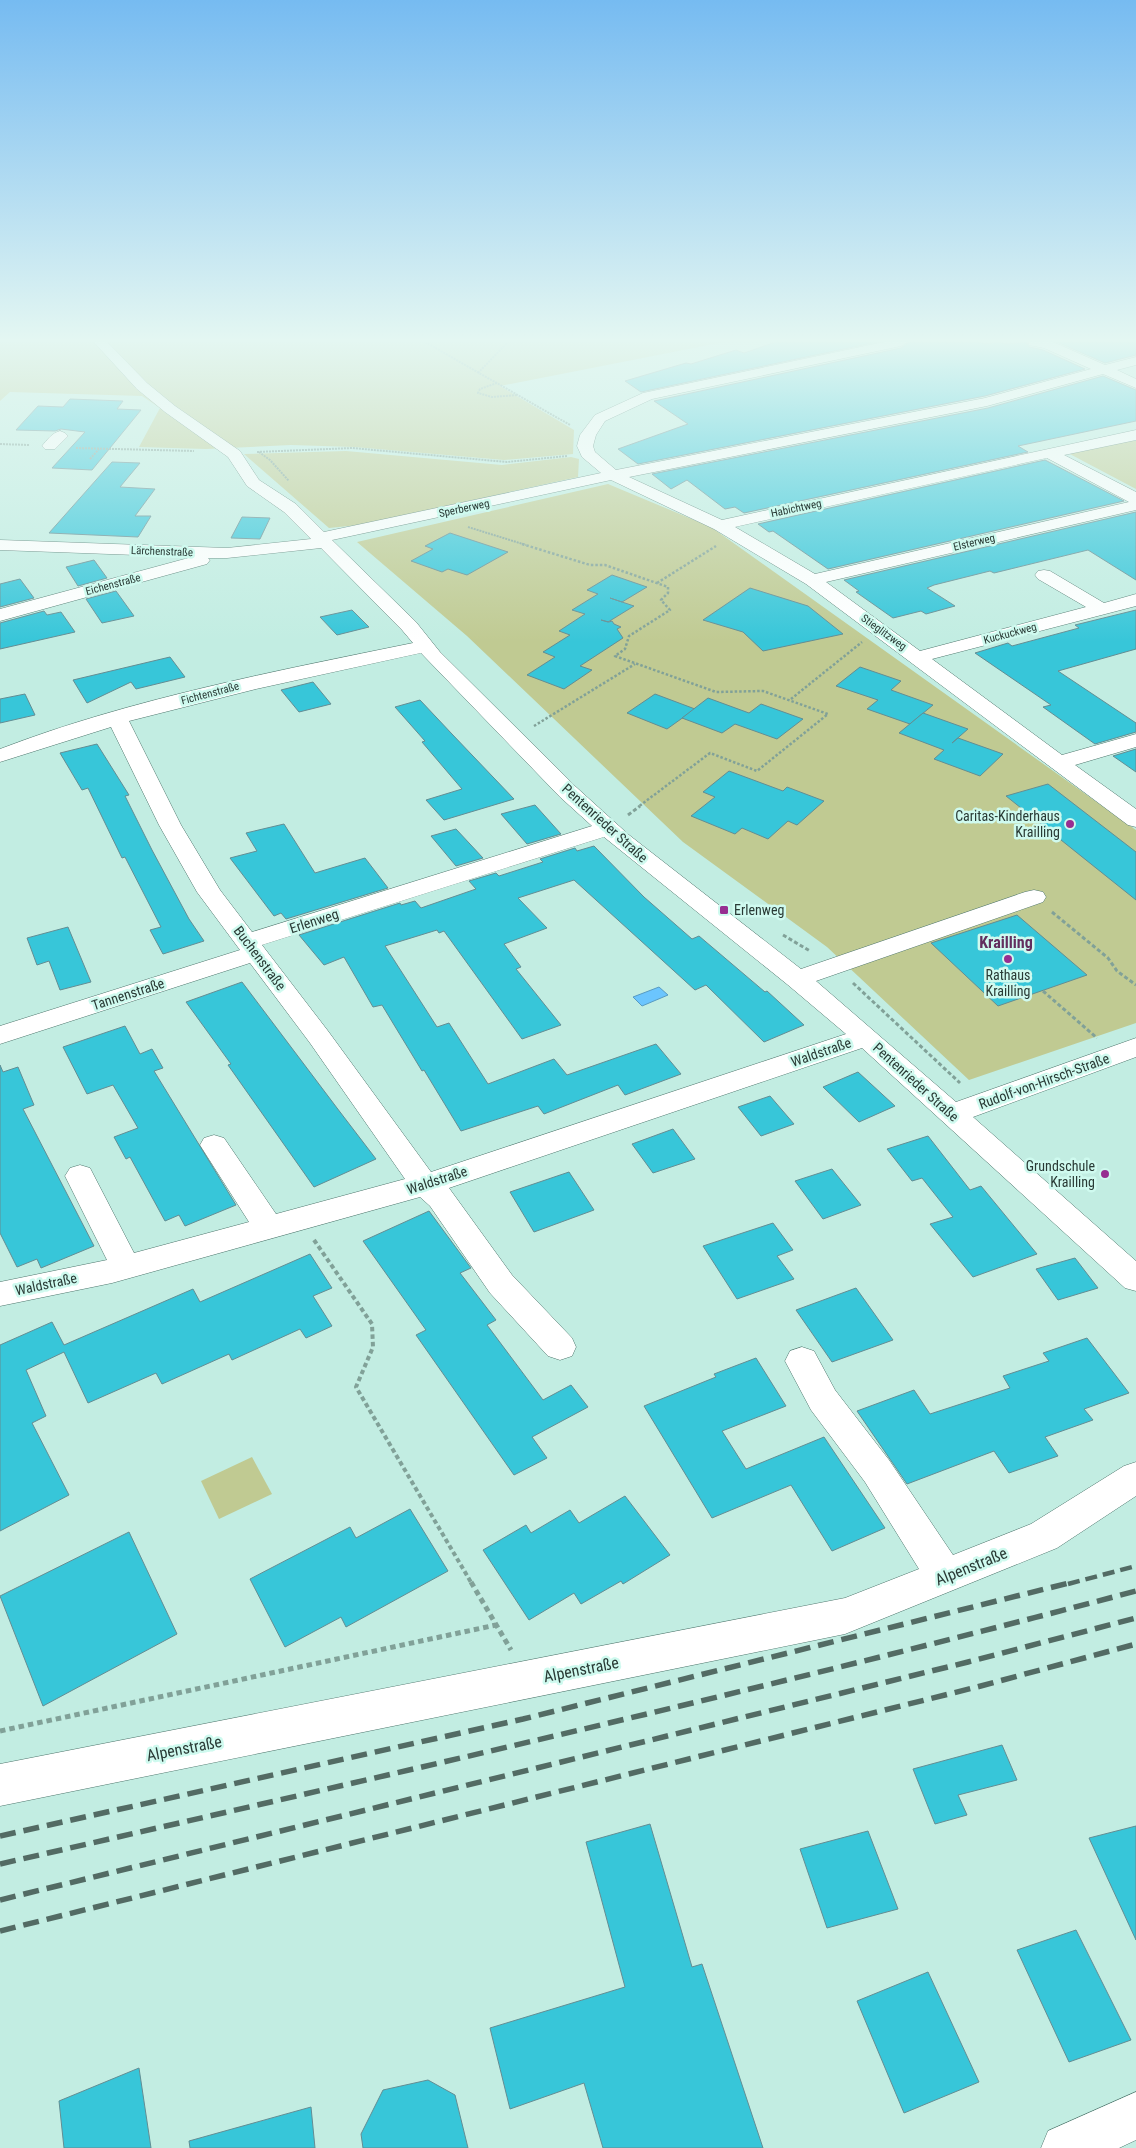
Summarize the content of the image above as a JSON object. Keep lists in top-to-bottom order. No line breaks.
{"streets":{"street":["Sperberweg","Habichtweg","Elsterweg","Lärchenstraße","Eichenstraße","Stieglitzweg","Kuckuckweg","Fichtenstraße","Pentenrieder Straße","Erlenweg","Buchenstraße","Tannenstraße","Waldstraße","Rudolf-von-Hirsch-Straße","Alpenstraße"]},"crossings":[["Sperberweg","Lärchenstraße"],["Sperberweg","Stieglitzweg"],["Sperberweg","Pentenrieder Straße"],["Habichtweg","Stieglitzweg"],["Elsterweg","Stieglitzweg"],["Lärchenstraße","Eichenstraße"],["Lärchenstraße","Pentenrieder Straße"],["Stieglitzweg","Kuckuckweg"],["Fichtenstraße","Pentenrieder Straße"],["Fichtenstraße","Buchenstraße"],["Pentenrieder Straße","Erlenweg"],["Pentenrieder Straße","Waldstraße"],["Pentenrieder Straße","Rudolf-von-Hirsch-Straße"],["Erlenweg","Buchenstraße"],["Erlenweg","Tannenstraße"],["Buchenstraße","Tannenstraße"],["Buchenstraße","Waldstraße"]],"districts":["Krailling"],"places":{"other":["Caritas-Kinderhaus Krailling","Rathaus Krailling","Grundschule Krailling"],"transit":["Erlenweg"]}}
